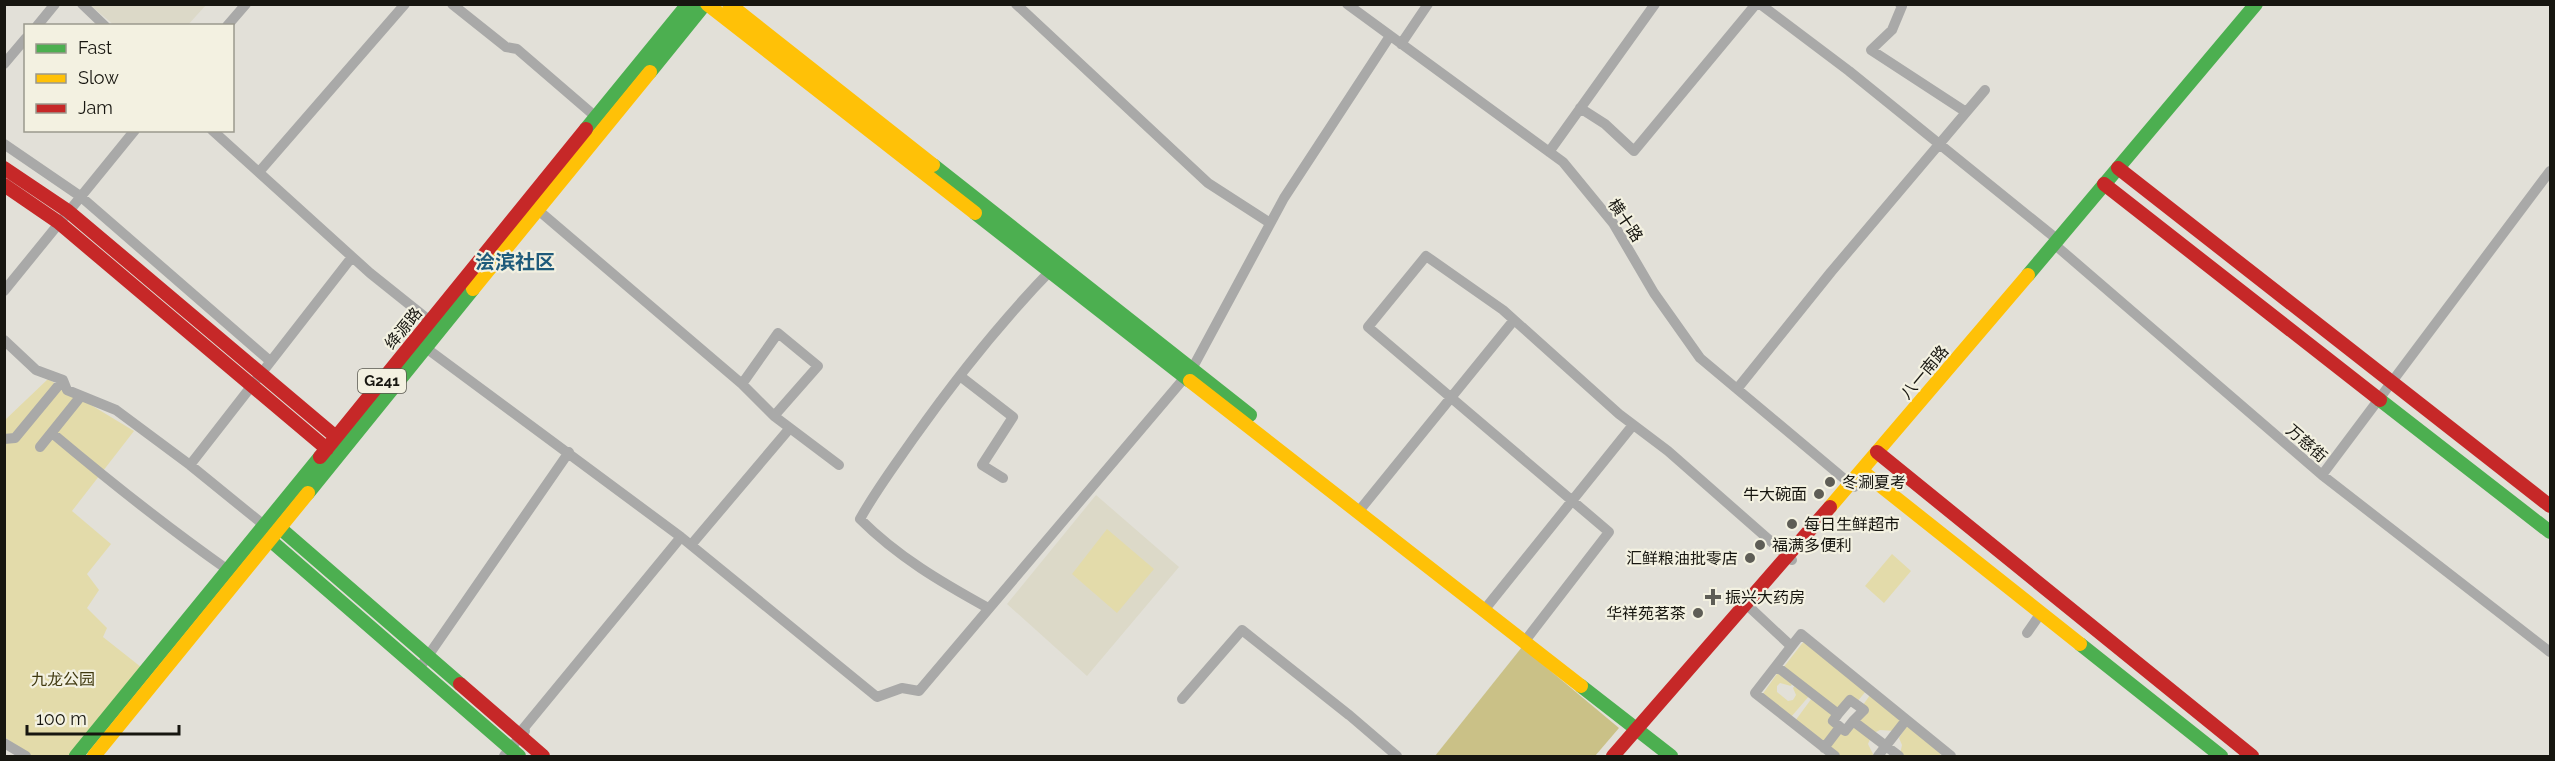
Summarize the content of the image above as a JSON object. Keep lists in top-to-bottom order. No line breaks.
{"streets":{"main road":["绛源路","八一南路","G241"],"street":["横十路","万慈街"]},"crossings":[["横十路","八一南路"],["八一南路","万慈街"]],"districts":["浍滨社区"],"parks":["九龙公园"],"places":{"other":["冬涮夏考","牛大碗面","每日生鲜超市","福满多便利","汇鲜粮油批零店","华祥苑茗茶"],"health":["振兴大药房"]},"legend":["Fast","Slow","Jam"],"scale_bar":"100 m"}
